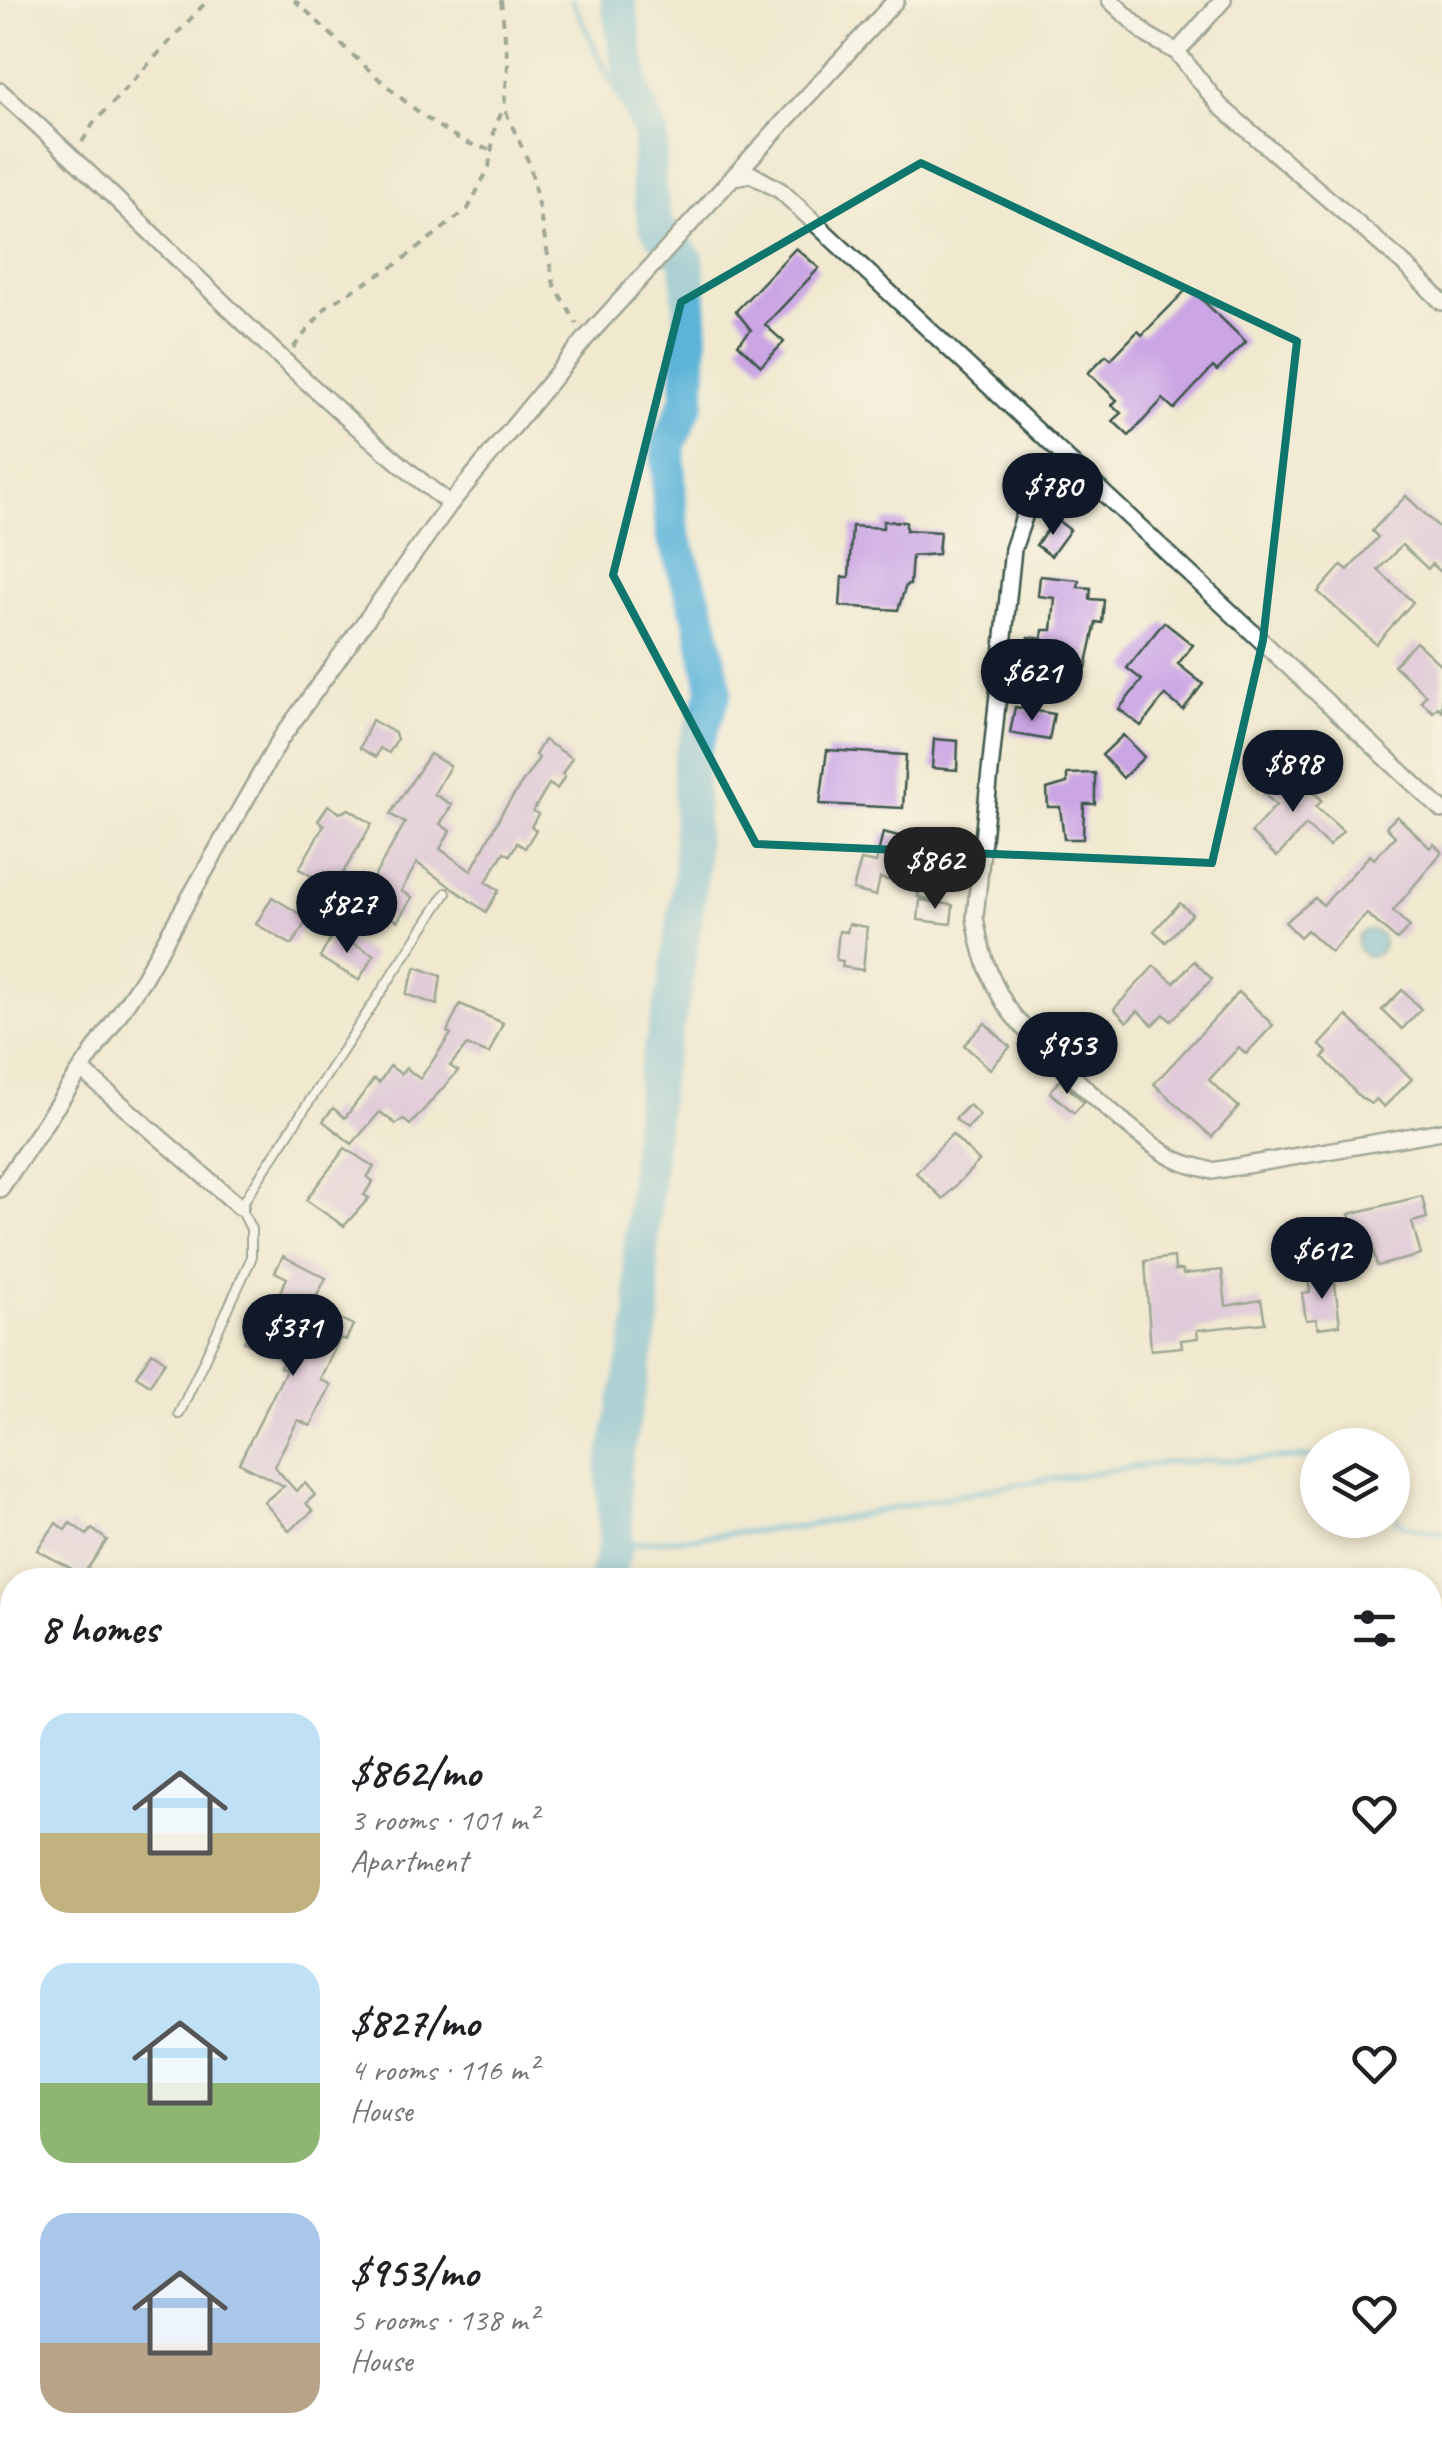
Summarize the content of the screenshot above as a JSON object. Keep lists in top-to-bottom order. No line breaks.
{"page":{"price":["$780","$621","$898","$862","$827","$953","$612","$371"],"heading":"8 homes","list":[{"name":"$862/mo","note":"3 rooms · 101 m² · Apartment"},{"name":"$827/mo","note":"4 rooms · 116 m² · House"},{"name":"$953/mo","note":"5 rooms · 138 m² · House"}]}}
